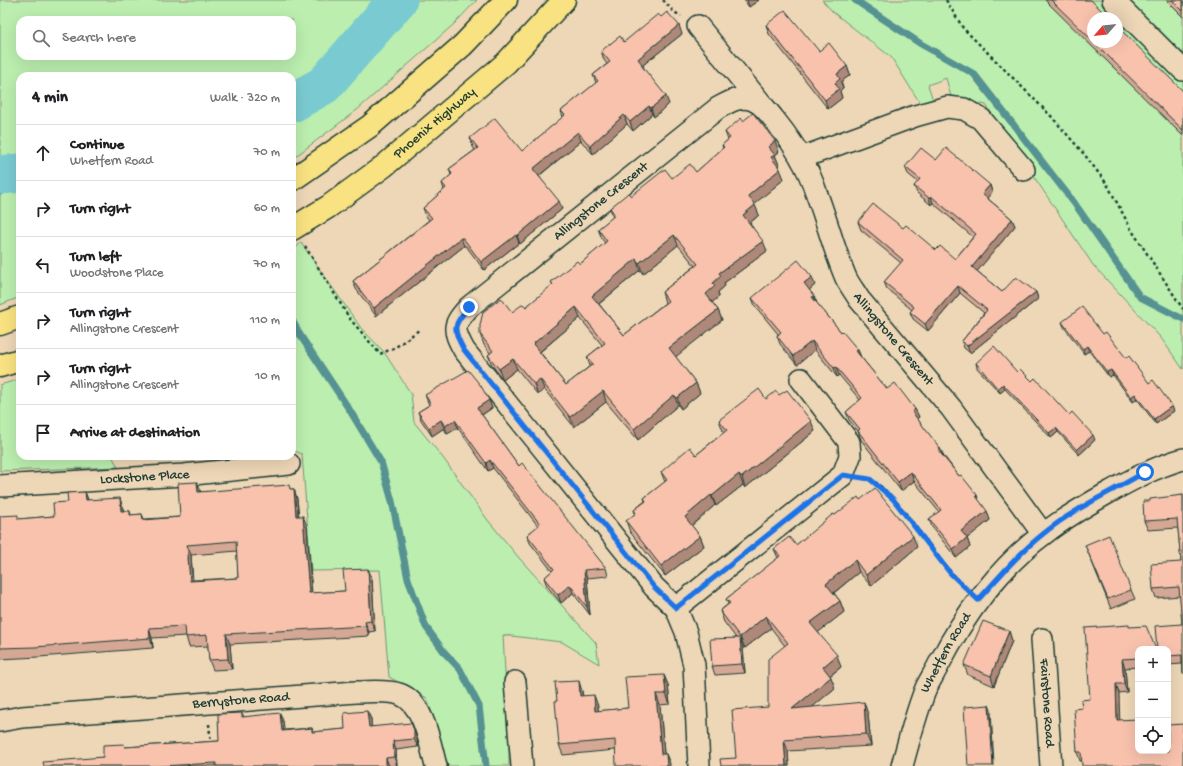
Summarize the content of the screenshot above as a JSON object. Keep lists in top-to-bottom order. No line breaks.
{"streets":{"main road":["Phoenix Highway"],"street":["Allingstone Crescent","Lockstone Place","Whetfern Road","Berrystone Road","Fairstone Road"]},"crossings":[["Allingstone Crescent","Whetfern Road"]],"north":"bottom left","page":{"search":"Search here","heading":["4 min","Walk · 320 m"],"list":[["Continue","Whetfern Road","70 m"],["Turn right","60 m"],["Turn left","Woodstone Place","70 m"],["Turn right","Allingstone Crescent","110 m"],["Turn right","Allingstone Crescent","10 m"],"Arrive at destination"],"map_buttons":["+","−"]}}
